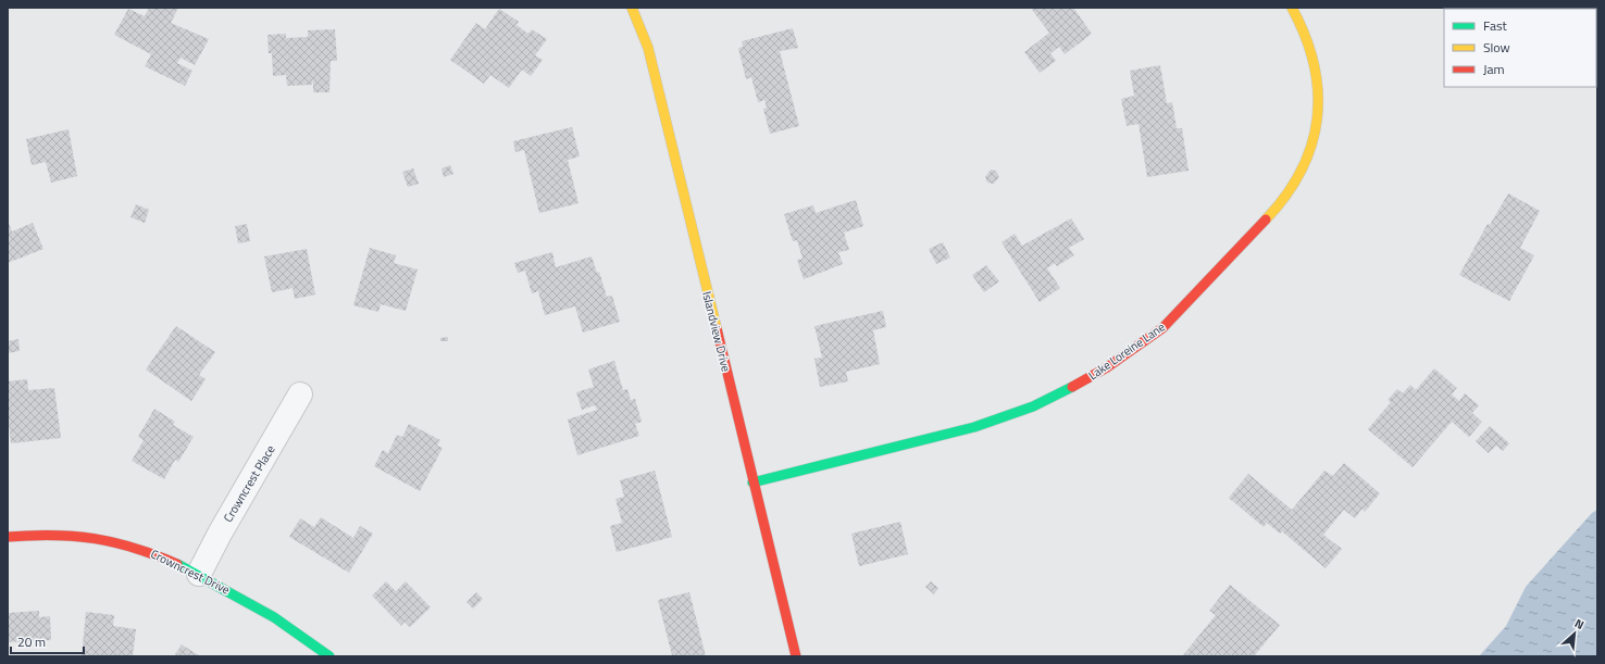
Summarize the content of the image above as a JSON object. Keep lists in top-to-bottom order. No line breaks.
{"streets":{"street":["Islandview Drive","Lake Loreine Lane","Crowncrest Place","Crowncrest Drive"]},"crossings":[["Islandview Drive","Lake Loreine Lane"],["Crowncrest Place","Crowncrest Drive"]],"legend":["Fast","Slow","Jam"],"scale_bar":"20 m","north":"top right"}
